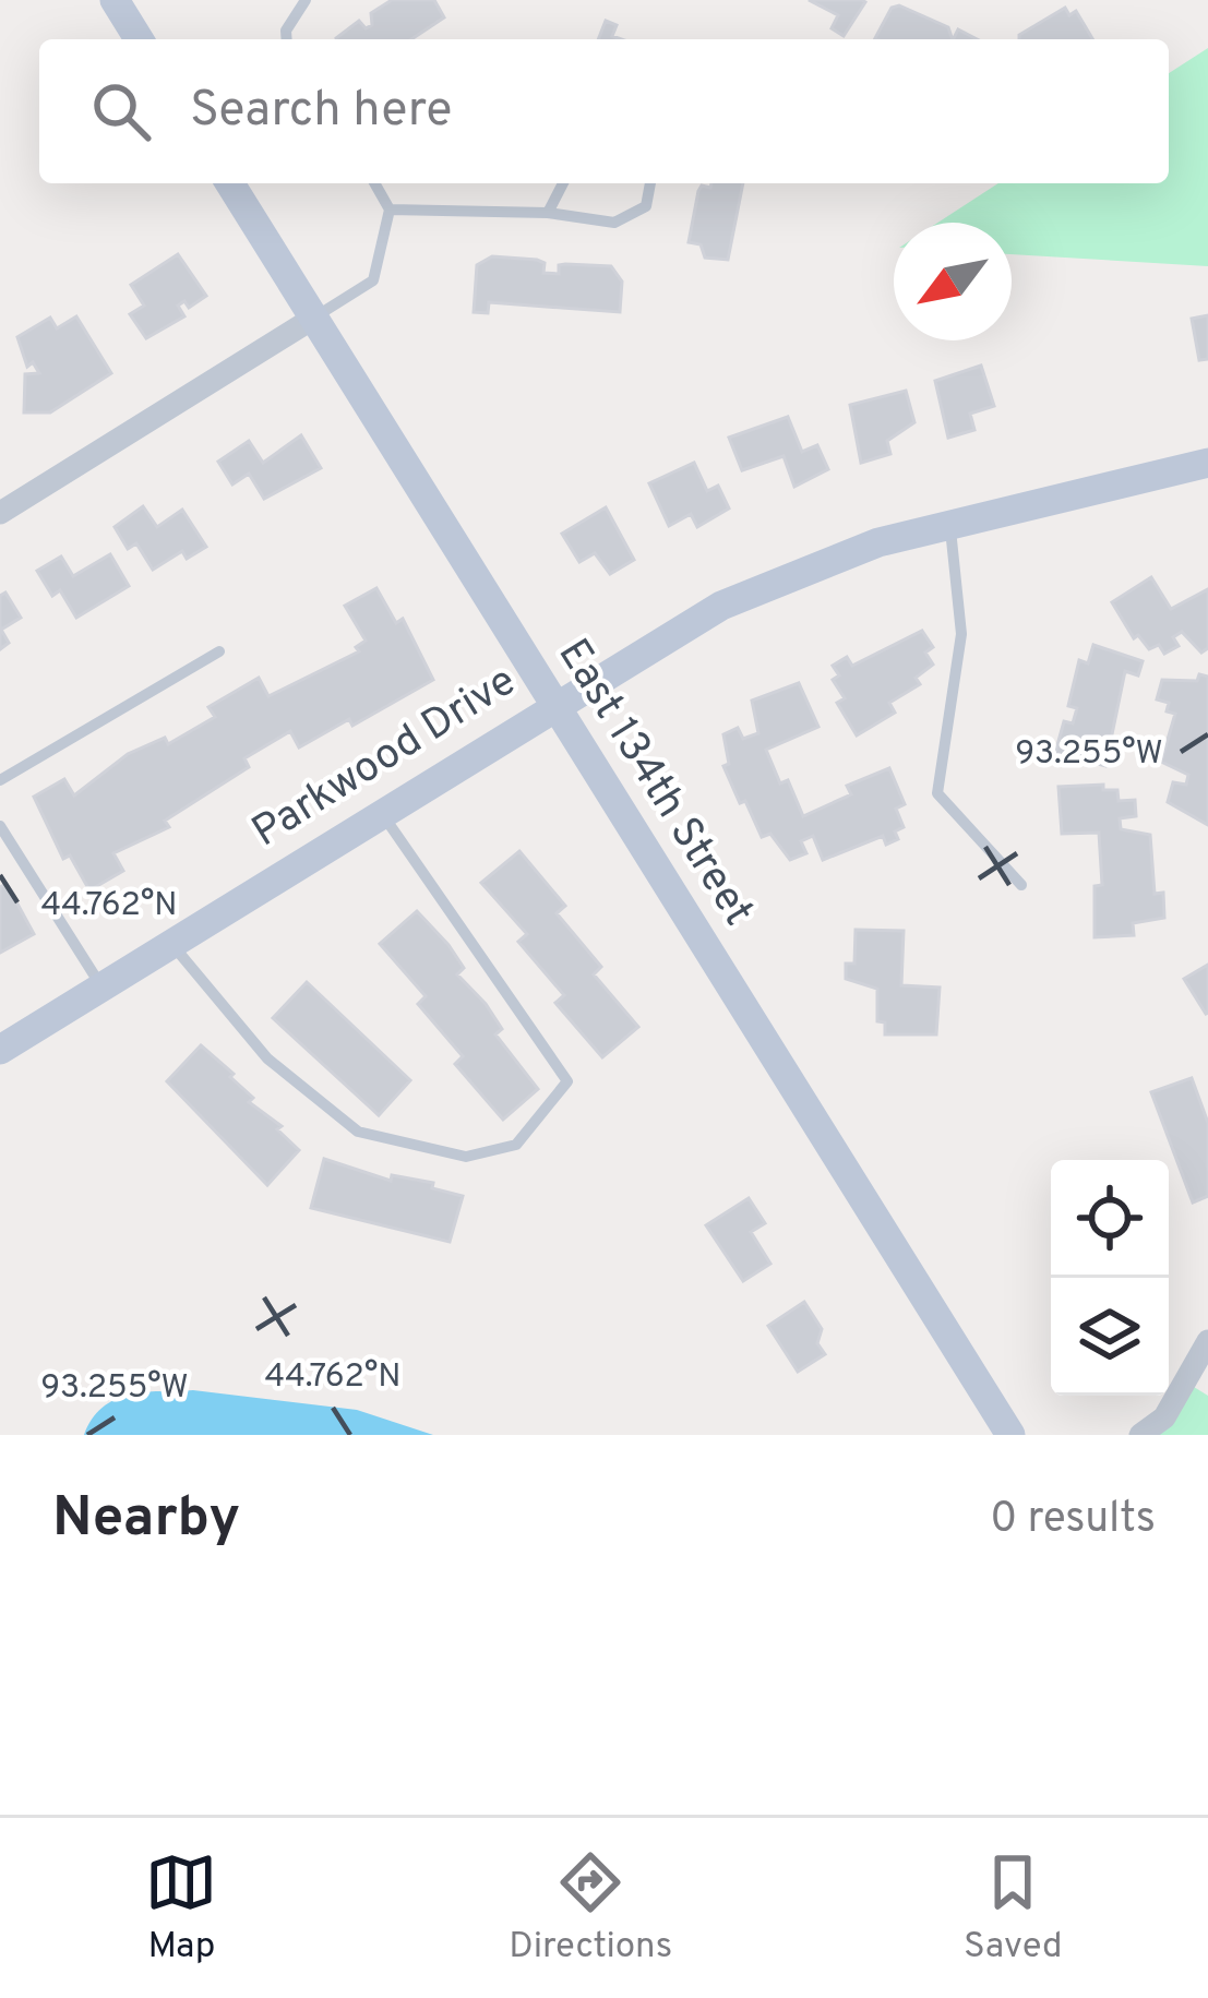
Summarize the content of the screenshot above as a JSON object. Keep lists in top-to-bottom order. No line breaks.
{"streets":{"street":["Parkwood Drive","East 134th Street"]},"crossings":[["Parkwood Drive","East 134th Street"]],"north":"bottom left","page":{"search":"Search here","heading":["Nearby","0 results"],"nav":["Map","Directions","Saved"]},"coordinates":["93.255°W","44.762°N"]}
